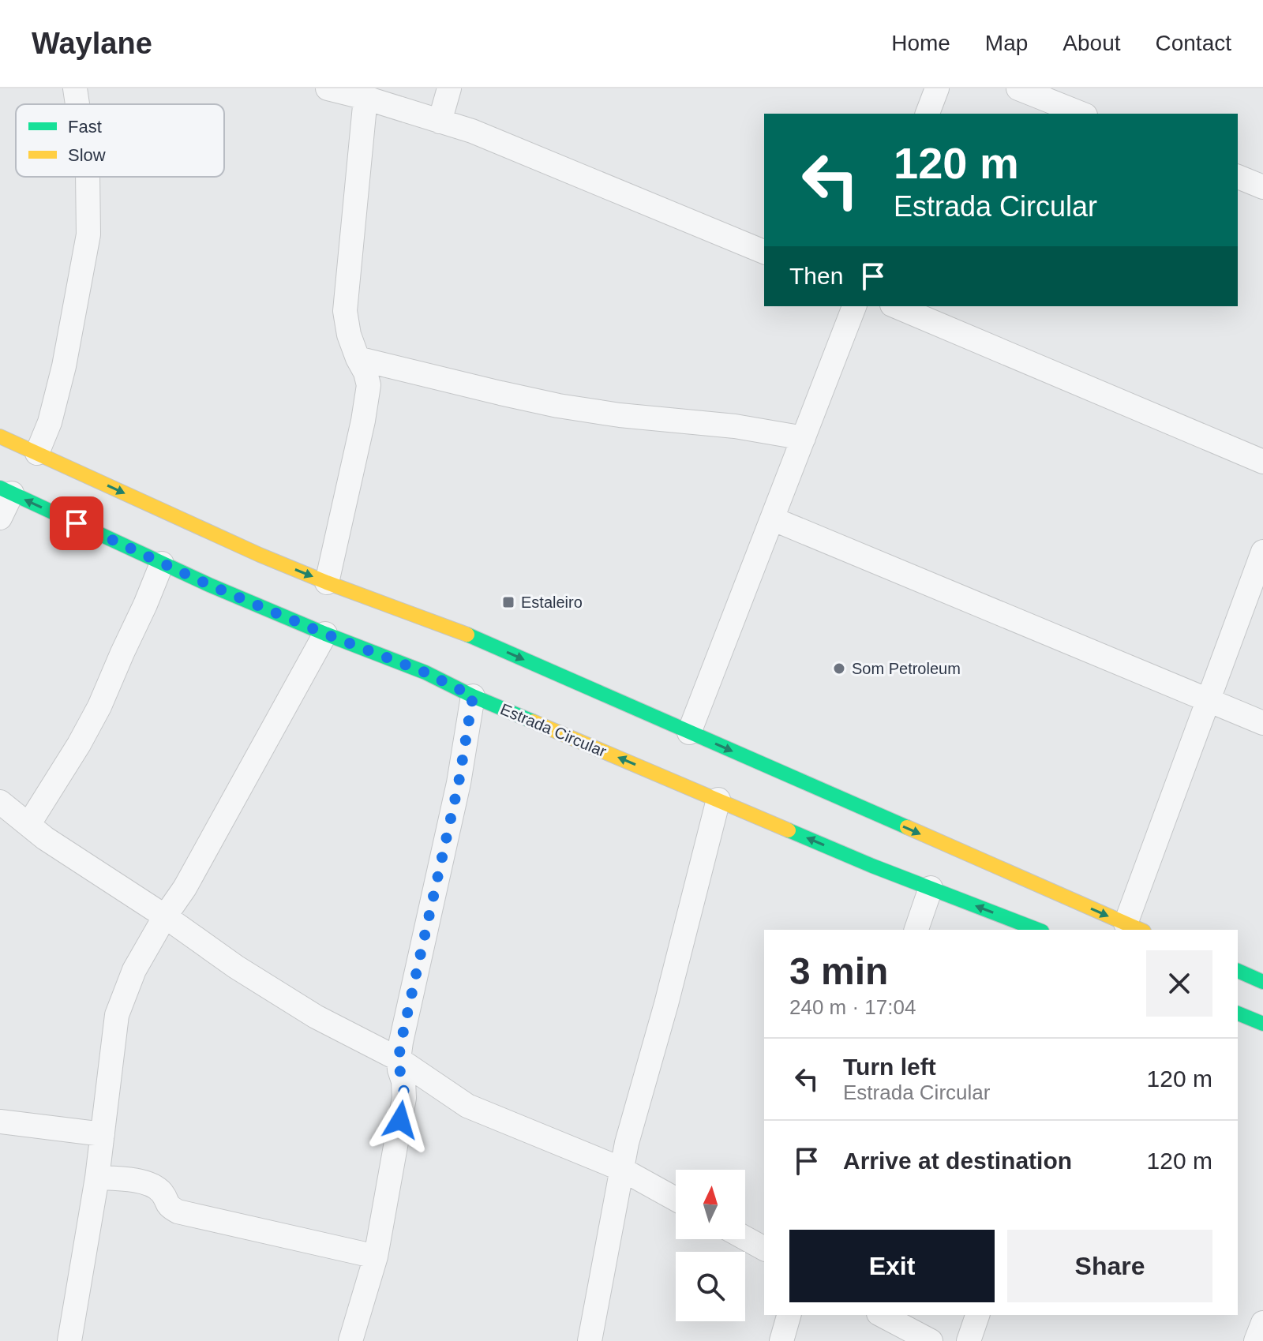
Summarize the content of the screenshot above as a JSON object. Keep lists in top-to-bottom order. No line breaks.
{"streets":{"main road":["Estrada Circular"]},"places":{"transit":["Estaleiro"],"other":["Som Petroleum"]},"legend":["Fast","Slow"],"north":"top","page":{"header":"Waylane","nav":["Home","Map","About","Contact"],"turn":["120 m","Estrada Circular"],"then":"Then","heading":["3 min","240 m · 17:04"],"list":[{"name":"Turn left","note":"Estrada Circular","value":"120 m"},{"name":"Arrive at destination","value":"120 m"}],"buttons":["Exit","Share"]}}
